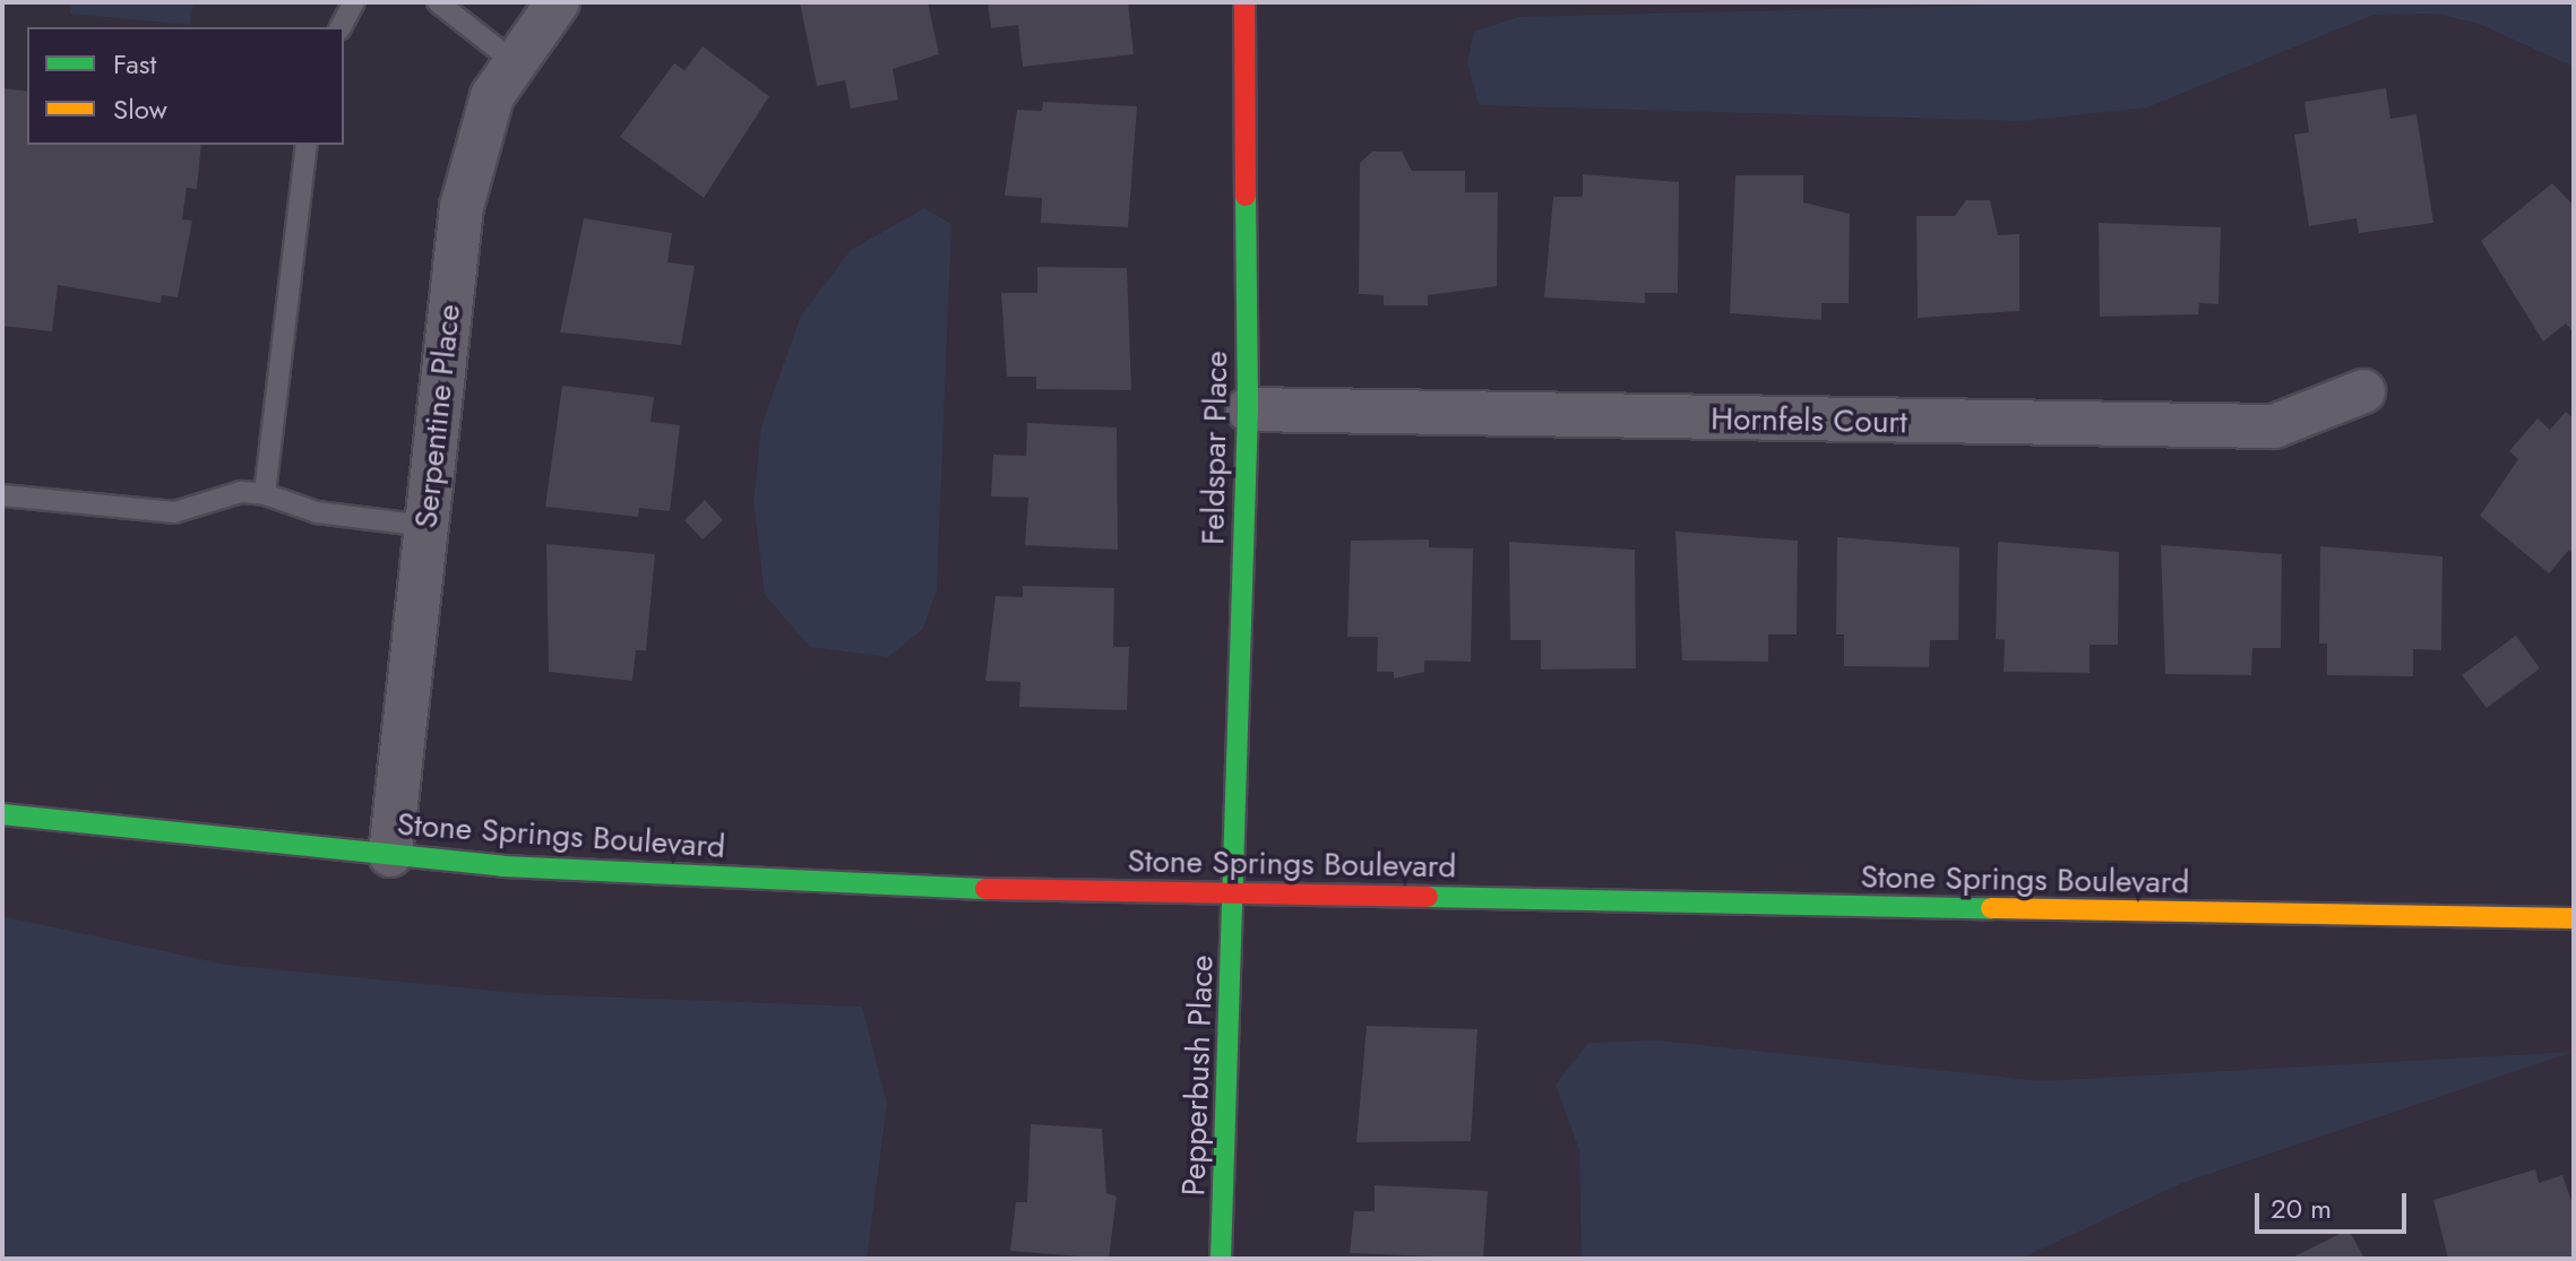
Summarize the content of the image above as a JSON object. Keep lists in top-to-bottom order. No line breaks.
{"streets":{"street":["Serpentine Place","Hornfels Court","Feldspar Place","Stone Springs Boulevard","Pepperbush Place"]},"crossings":[["Serpentine Place","Stone Springs Boulevard"],["Hornfels Court","Feldspar Place"],["Feldspar Place","Stone Springs Boulevard"],["Feldspar Place","Pepperbush Place"],["Stone Springs Boulevard","Pepperbush Place"]],"legend":["Fast","Slow"],"scale_bar":"20 m"}
